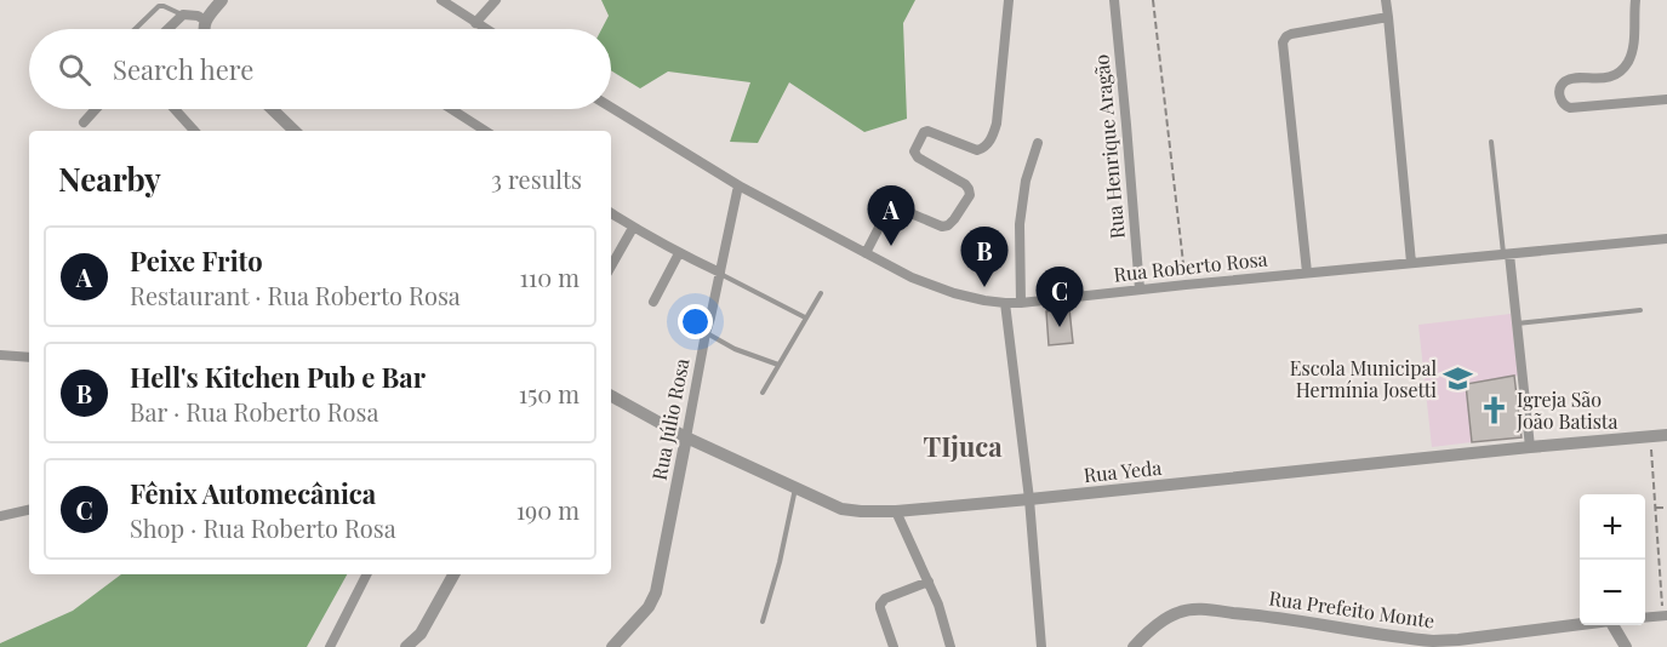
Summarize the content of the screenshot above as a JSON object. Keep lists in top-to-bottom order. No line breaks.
{"streets":{"street":["Rua Henrique Aragão","Rua Roberto Rosa","Rua Júlio Rosa","Rua Yeda","Rua Prefeito Monte"]},"crossings":[["Rua Henrique Aragão","Rua Roberto Rosa"],["Rua Roberto Rosa","Rua Júlio Rosa"],["Rua Júlio Rosa","Rua Yeda"]],"districts":["TIjuca"],"places":{"school or university":["Escola Municipal Hermínia Josetti"],"church":["Igreja São João Batista"]},"page":{"search":"Search here","heading":["Nearby","3 results"],"pins":["A","B","C"],"list":[{"mark":"A","name":"Peixe Frito","note":"Restaurant · Rua Roberto Rosa","value":"110 m"},{"mark":"B","name":"Hell's Kitchen Pub e Bar","note":"Bar · Rua Roberto Rosa","value":"150 m"},{"mark":"C","name":"Fênix Automecânica","note":"Shop · Rua Roberto Rosa","value":"190 m"}],"map_buttons":["+","−"]}}
